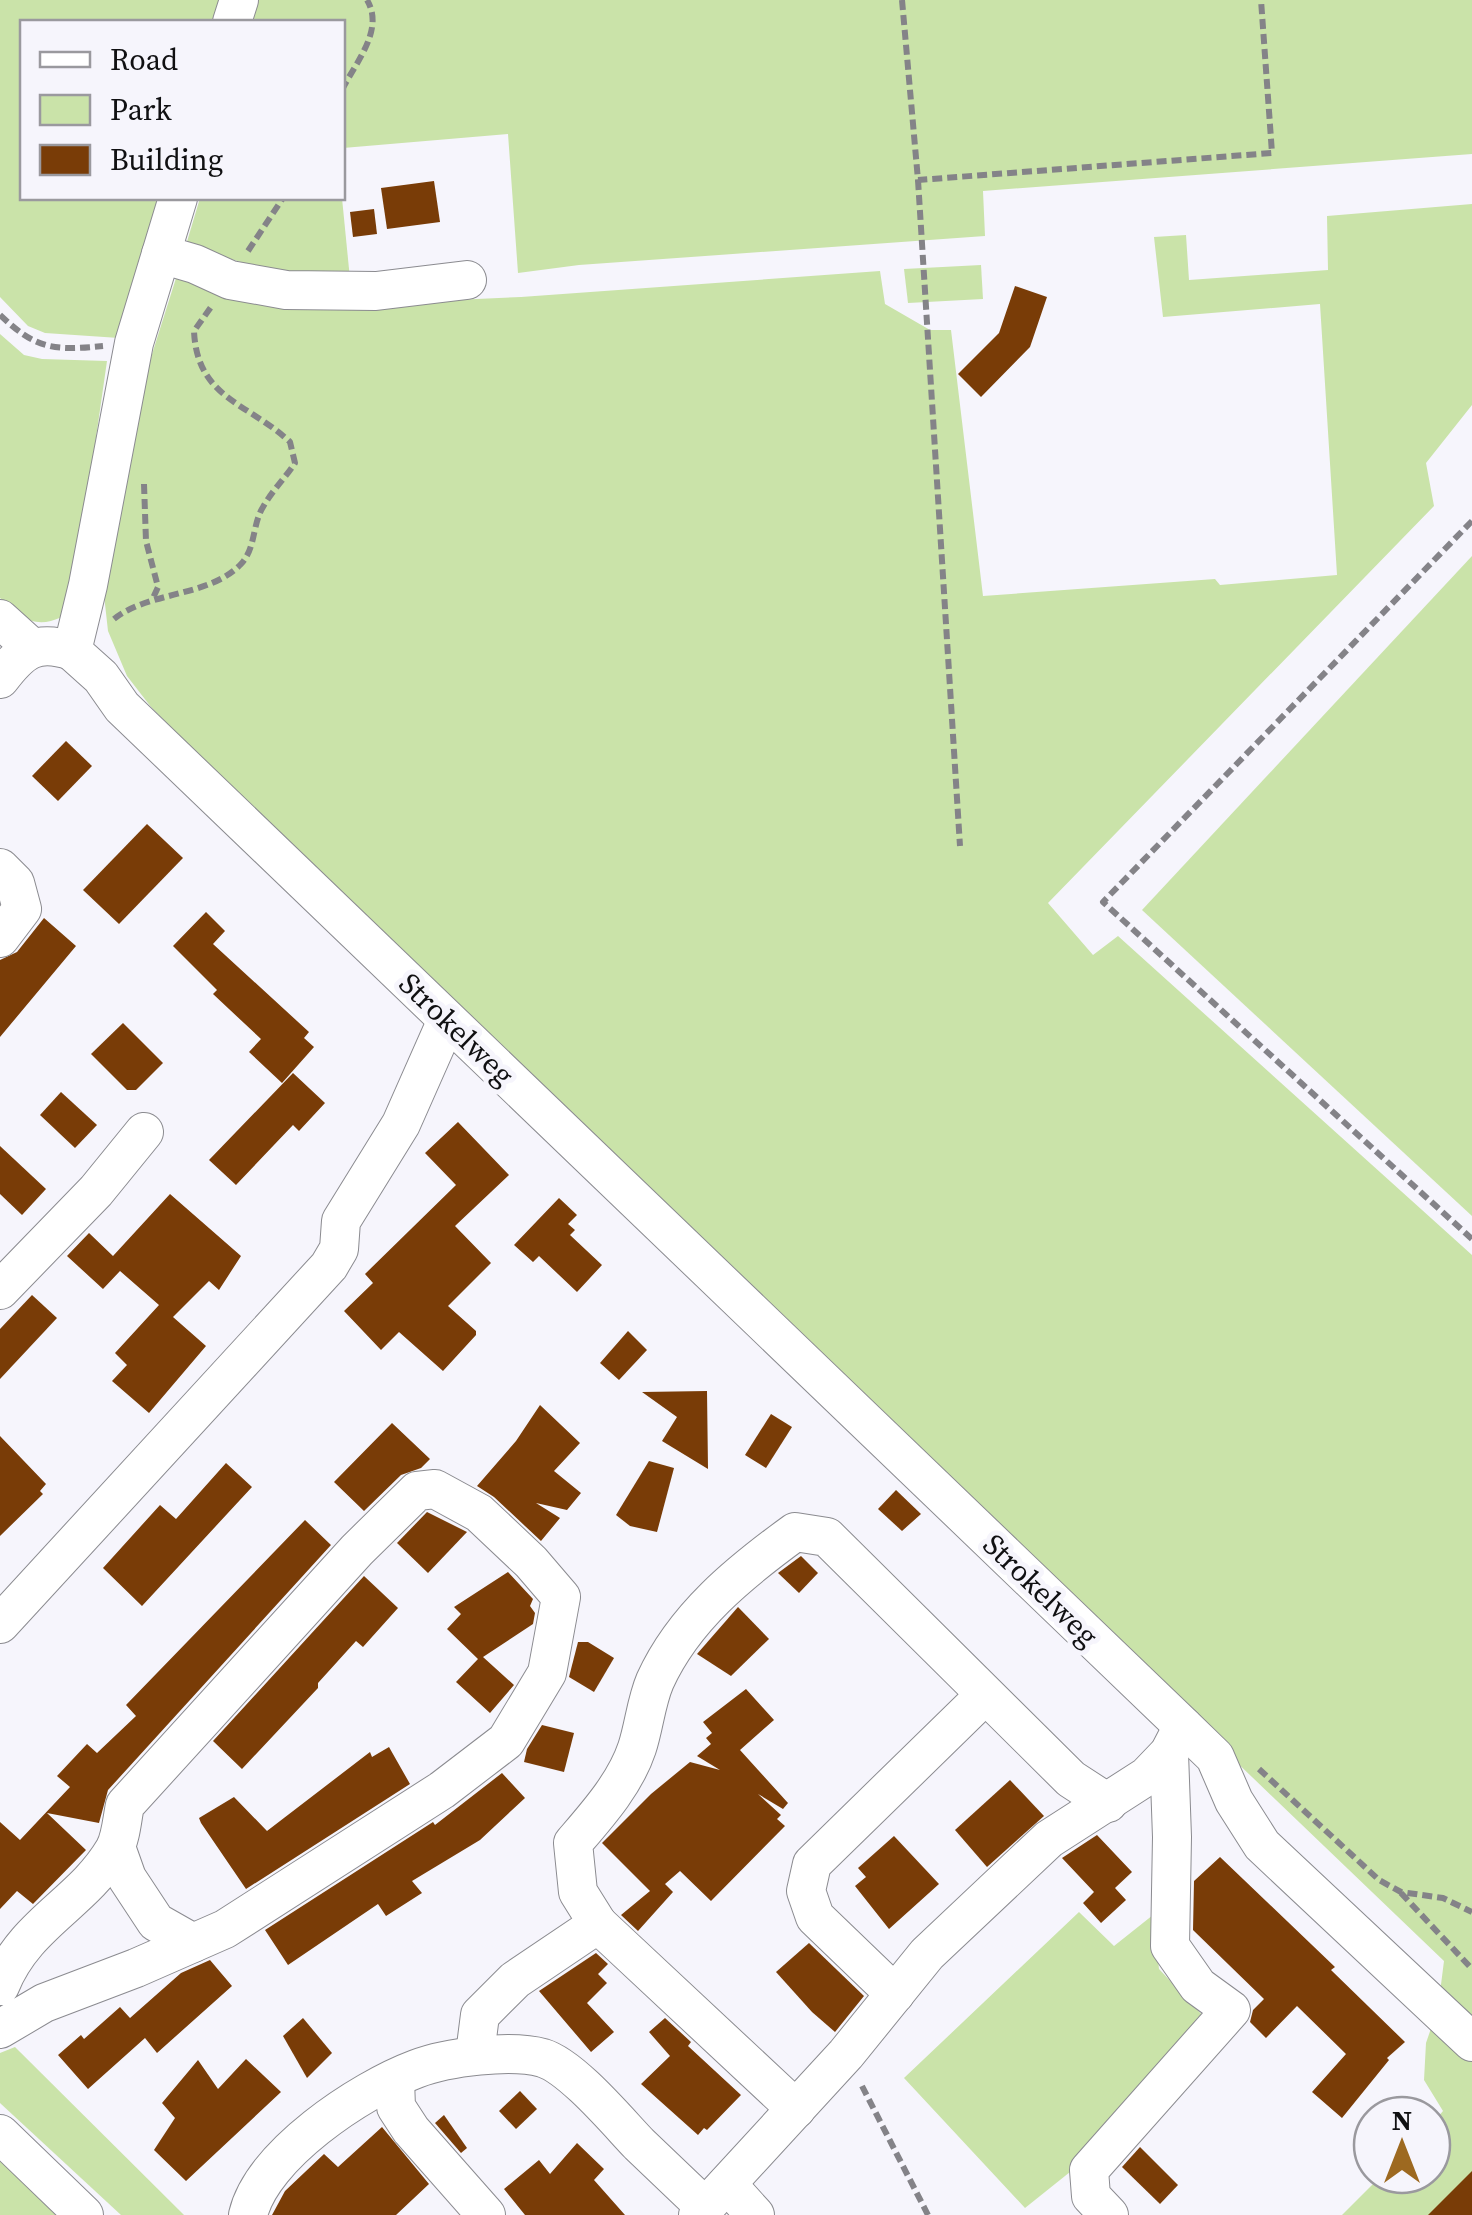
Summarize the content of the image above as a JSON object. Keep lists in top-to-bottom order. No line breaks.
{"streets":{"street":["Strokelweg"]},"legend":["Road","Park","Building"],"north":"top"}
